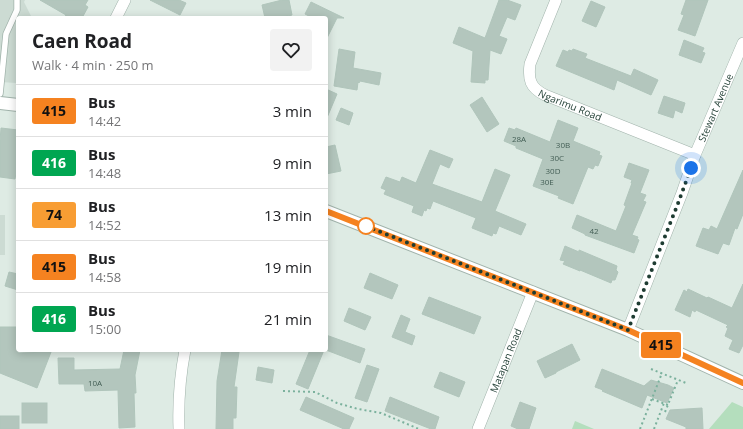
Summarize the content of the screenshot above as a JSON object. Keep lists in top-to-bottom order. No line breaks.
{"streets":{"street":["Ngarimu Road","Stewart Avenue","Matapan Road"]},"crossings":[["Ngarimu Road","Stewart Avenue"]],"lines":["bus line 415"],"house_numbers":["28A","30B","30C","30D","30E","42","10A"],"page":{"on_map":"415","heading":["Caen Road","Walk · 4 min · 250 m"],"list":[{"mark":"415","name":"Bus","note":"14:42","value":"3 min"},{"mark":"416","name":"Bus","note":"14:48","value":"9 min"},{"mark":"74","name":"Bus","note":"14:52","value":"13 min"},{"mark":"415","name":"Bus","note":"14:58","value":"19 min"},{"mark":"416","name":"Bus","note":"15:00","value":"21 min"}]}}
